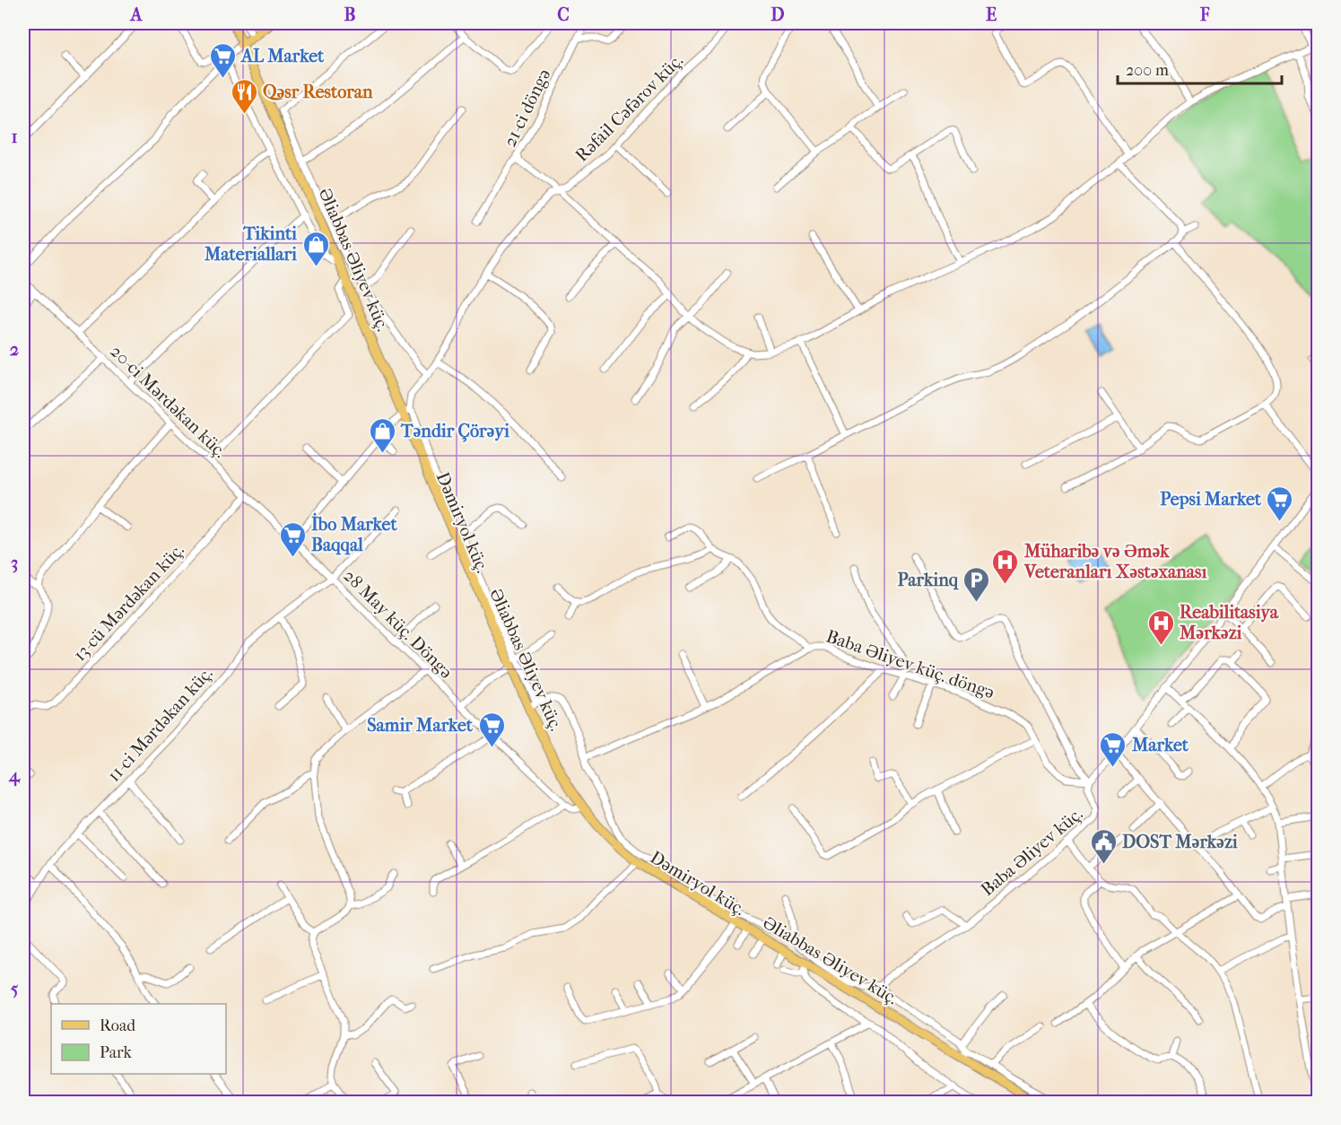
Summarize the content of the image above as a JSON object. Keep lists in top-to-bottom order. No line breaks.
{"streets":{"main road":["Əliabbas Əliyev küç.","Dəmiryol küç."],"street":["21-ci döngə","Rəfail Cəfərov küç.","20-ci Mərdəkan küç.","13-cü Mərdəkan küç.","28 May küç. Döngə","Baba Əliyev küç. döngə","11-ci Mərdəkan küç.","Baba Əliyev küç."]},"crossings":[["21-ci döngə","Rəfail Cəfərov küç."],["Rəfail Cəfərov küç.","Əliabbas Əliyev küç."],["Əliabbas Əliyev küç.","Dəmiryol küç."],["20-ci Mərdəkan küç.","13-cü Mərdəkan küç."],["20-ci Mərdəkan küç.","28 May küç. Döngə"],["Dəmiryol küç.","28 May küç. Döngə"],["Dəmiryol küç.","Baba Əliyev küç. döngə"],["Dəmiryol küç.","Baba Əliyev küç."],["28 May küç. Döngə","11-ci Mərdəkan küç."],["Baba Əliyev küç. döngə","Baba Əliyev küç."]],"places":{"supermarket":["AL Market","Pepsi Market","İbo Market Baqqal","Samir Market","Market"],"restaurant":["Qəsr Restoran"],"shop":["Tikinti Materiallari","Təndir Çörəyi"],"hospital":["Müharibə və Əmək Veteranları Xəstəxanası","Reabilitasiya Mərkəzi"],"parking":["Parkinq"],"public building":["DOST Mərkəzi"]},"legend":["Road","Park"],"scale_bar":"200 m","grid":{"columns":["A","B","C","D","E","F"],"rows":["1","2","3","4","5"]}}
